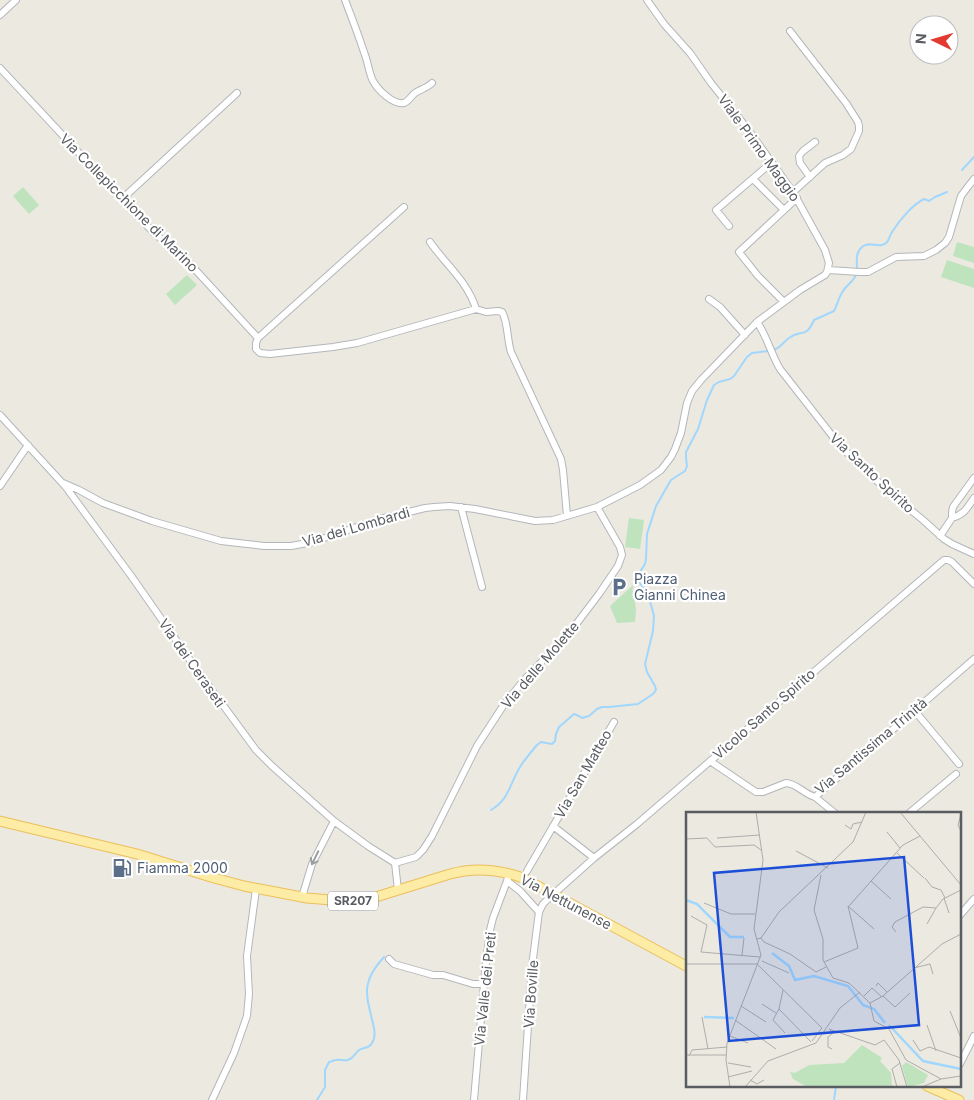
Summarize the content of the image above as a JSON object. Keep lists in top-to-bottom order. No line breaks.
{"streets":{"main road":["SR207","Via Nettunense"],"street":["Viale Primo Maggio","Via Collepicchione di Marino","Via Santo Spirito","Via dei Lombardi","Via dei Ceraseti","Via delle Molette","Vicolo Santo Spirito","Via Santissima Trinità","Via San Matteo","Via Valle dei Preti","Via Boville"]},"crossings":[["Via Collepicchione di Marino","Via dei Lombardi"],["Via dei Lombardi","Via dei Ceraseti"],["Via dei Lombardi","Via delle Molette"],["Via dei Ceraseti","Via delle Molette"],["Vicolo Santo Spirito","Via Santissima Trinità"],["Vicolo Santo Spirito","Via San Matteo"],["Vicolo Santo Spirito","Via Nettunense"],["Via Nettunense","Via Valle dei Preti"]],"places":{"parking":["Piazza Gianni Chinea"],"fuel station":["Fiamma 2000"]},"north":"left"}
